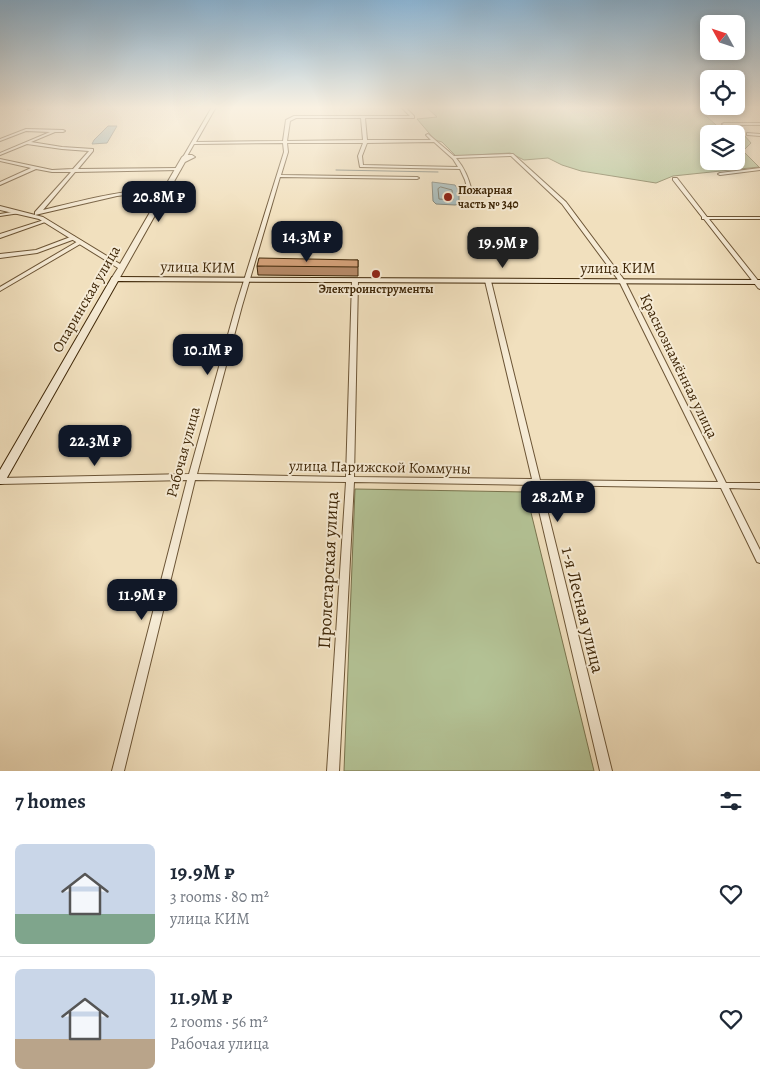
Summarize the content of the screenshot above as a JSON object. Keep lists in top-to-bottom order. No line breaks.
{"streets":{"main road":["улица КИМ","Опаринская улица"],"street":["Краснознамённая улица","Рабочая улица","улица Парижской Коммуны","Пролетарская улица","1-я Лесная улица"]},"crossings":[["улица КИМ","Опаринская улица"],["улица КИМ","Краснознамённая улица"],["улица КИМ","Рабочая улица"],["улица КИМ","Пролетарская улица"],["улица КИМ","1-я Лесная улица"],["Опаринская улица","улица Парижской Коммуны"],["Краснознамённая улица","улица Парижской Коммуны"],["Рабочая улица","улица Парижской Коммуны"],["улица Парижской Коммуны","Пролетарская улица"],["улица Парижской Коммуны","1-я Лесная улица"]],"places":["Пожарная часть № 340","Электроинструменты"],"north":"top left","page":{"price":["20.8M ₽","14.3M ₽","19.9M ₽","10.1M ₽","22.3M ₽","28.2M ₽","11.9M ₽"],"heading":"7 homes","list":[{"name":"19.9M ₽","note":"3 rooms · 80 m² · улица КИМ"},{"name":"11.9M ₽","note":"2 rooms · 56 m² · Рабочая улица"}]}}
